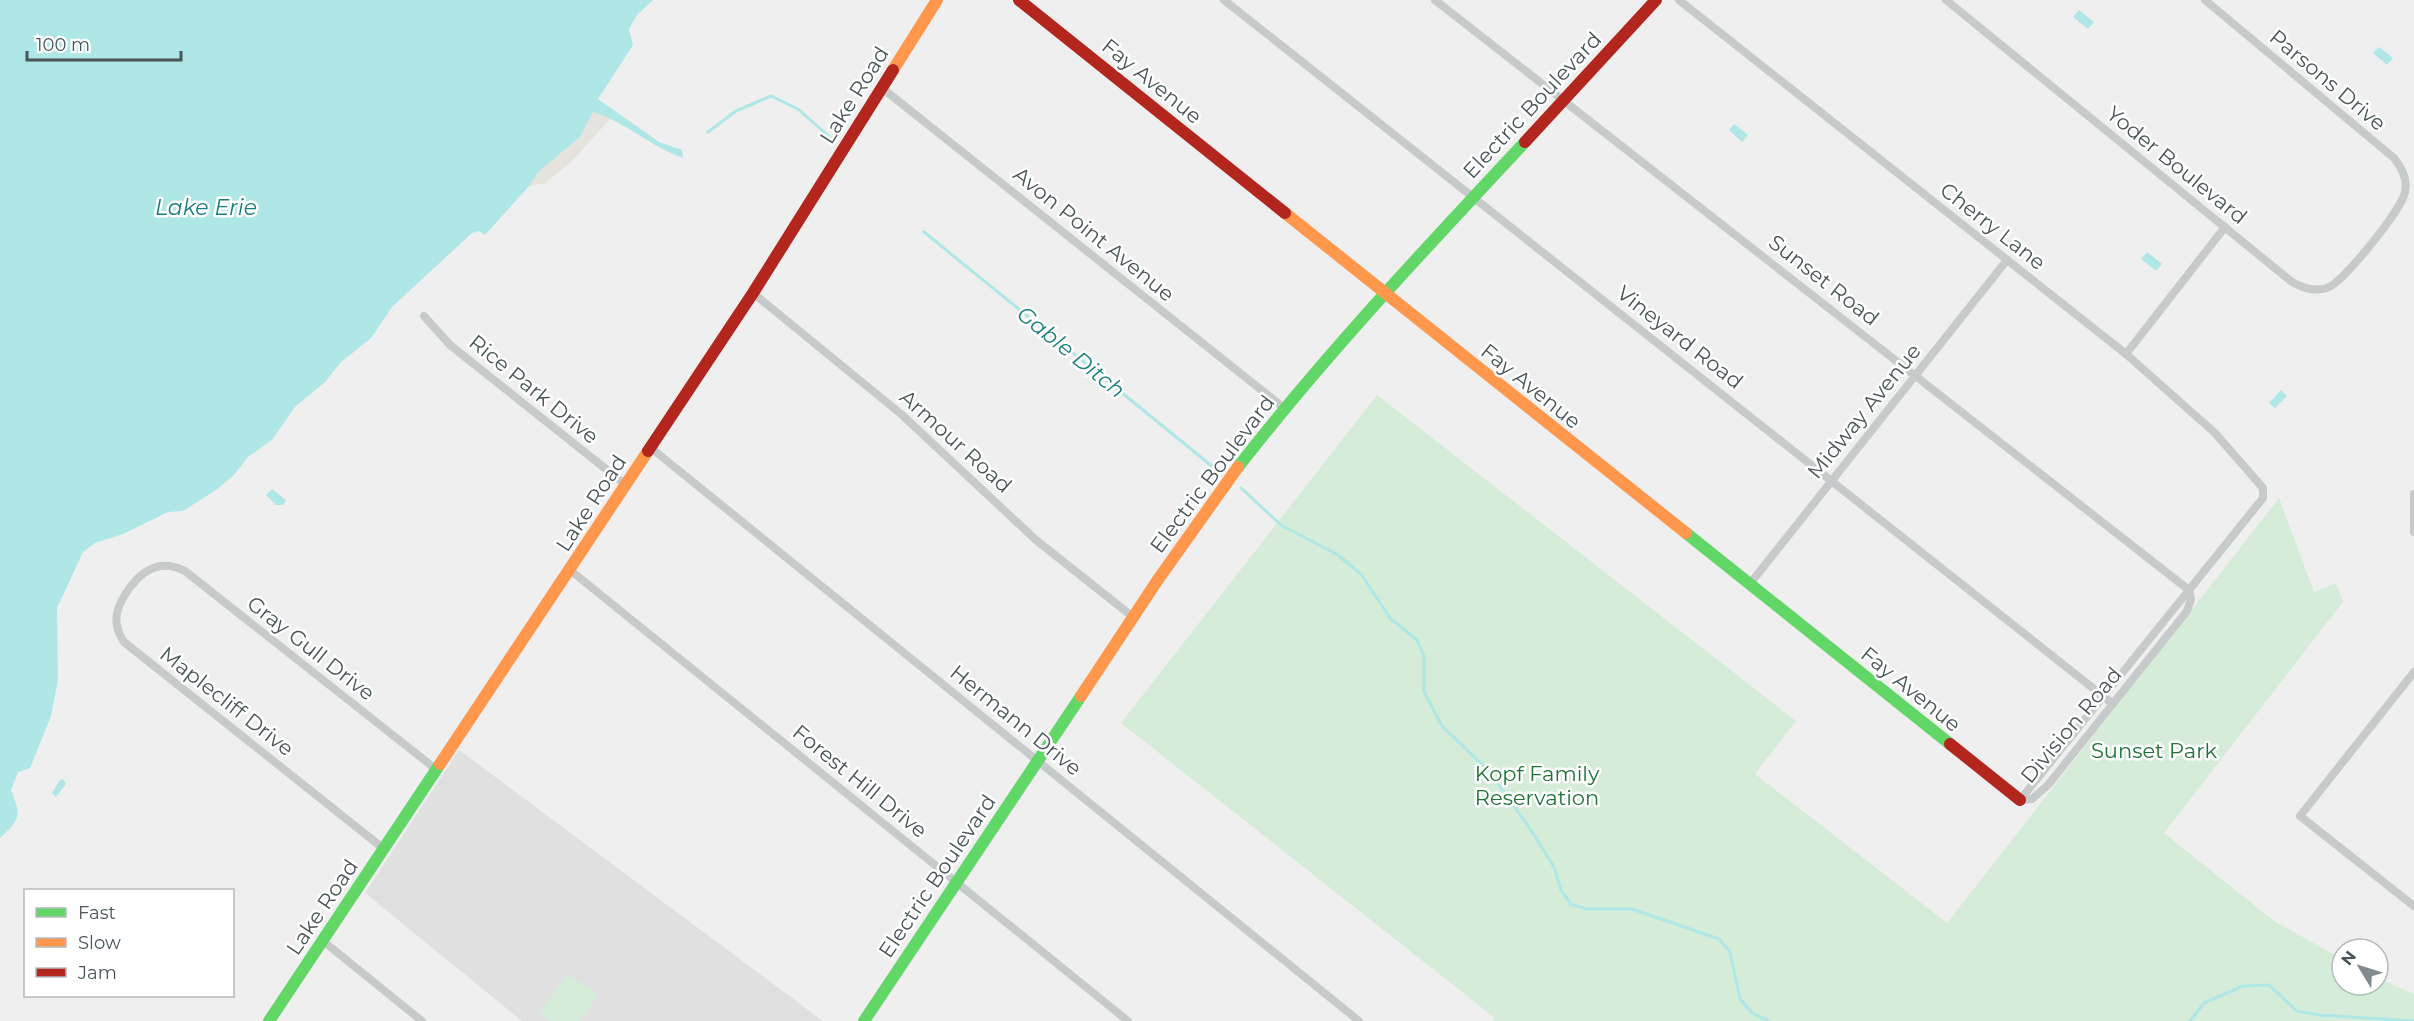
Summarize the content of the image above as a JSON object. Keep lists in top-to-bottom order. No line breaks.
{"streets":{"street":["Parsons Drive","Fay Avenue","Lake Road","Electric Boulevard","Yoder Boulevard","Cherry Lane","Avon Point Avenue","Sunset Road","Vineyard Road","Rice Park Drive","Midway Avenue","Armour Road","Gray Gull Drive","Maplecliff Drive","Hermann Drive","Division Road","Forest Hill Drive"]},"crossings":[["Parsons Drive","Yoder Boulevard"],["Fay Avenue","Electric Boulevard"],["Fay Avenue","Midway Avenue"],["Fay Avenue","Division Road"],["Lake Road","Avon Point Avenue"],["Lake Road","Rice Park Drive"],["Lake Road","Armour Road"],["Lake Road","Gray Gull Drive"],["Lake Road","Maplecliff Drive"],["Lake Road","Hermann Drive"],["Lake Road","Forest Hill Drive"],["Electric Boulevard","Avon Point Avenue"],["Electric Boulevard","Sunset Road"],["Electric Boulevard","Vineyard Road"],["Electric Boulevard","Armour Road"],["Electric Boulevard","Hermann Drive"],["Electric Boulevard","Forest Hill Drive"],["Cherry Lane","Midway Avenue"],["Cherry Lane","Division Road"],["Sunset Road","Midway Avenue"],["Sunset Road","Division Road"],["Vineyard Road","Midway Avenue"],["Vineyard Road","Division Road"],["Gray Gull Drive","Maplecliff Drive"]],"water":["Lake Erie","Gable Ditch"],"parks":["Sunset Park","Kopf Family Reservation"],"legend":["Fast","Slow","Jam"],"scale_bar":"100 m","north":"top left"}
